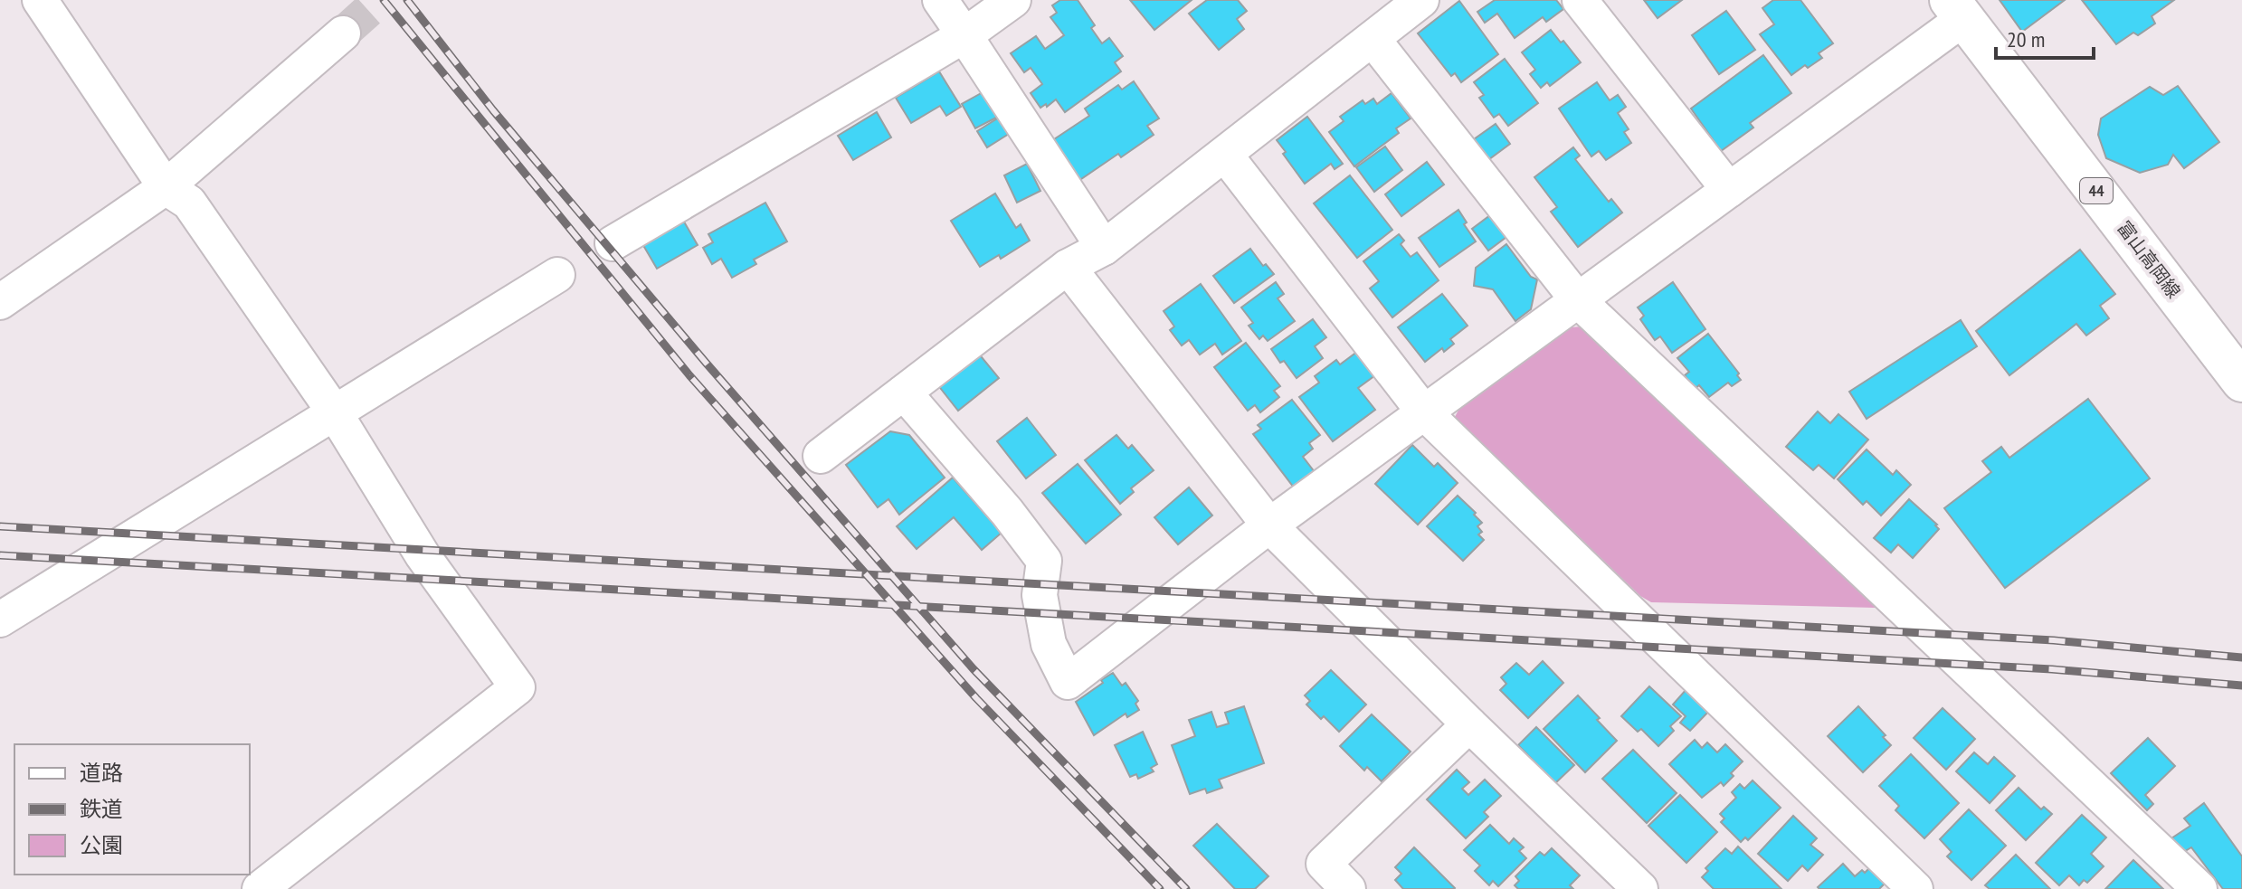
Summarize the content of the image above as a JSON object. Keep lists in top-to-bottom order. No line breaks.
{"streets":{"main road":["44","富山高岡線"]},"legend":["道路","鉄道","公園"],"scale_bar":"20 m"}
